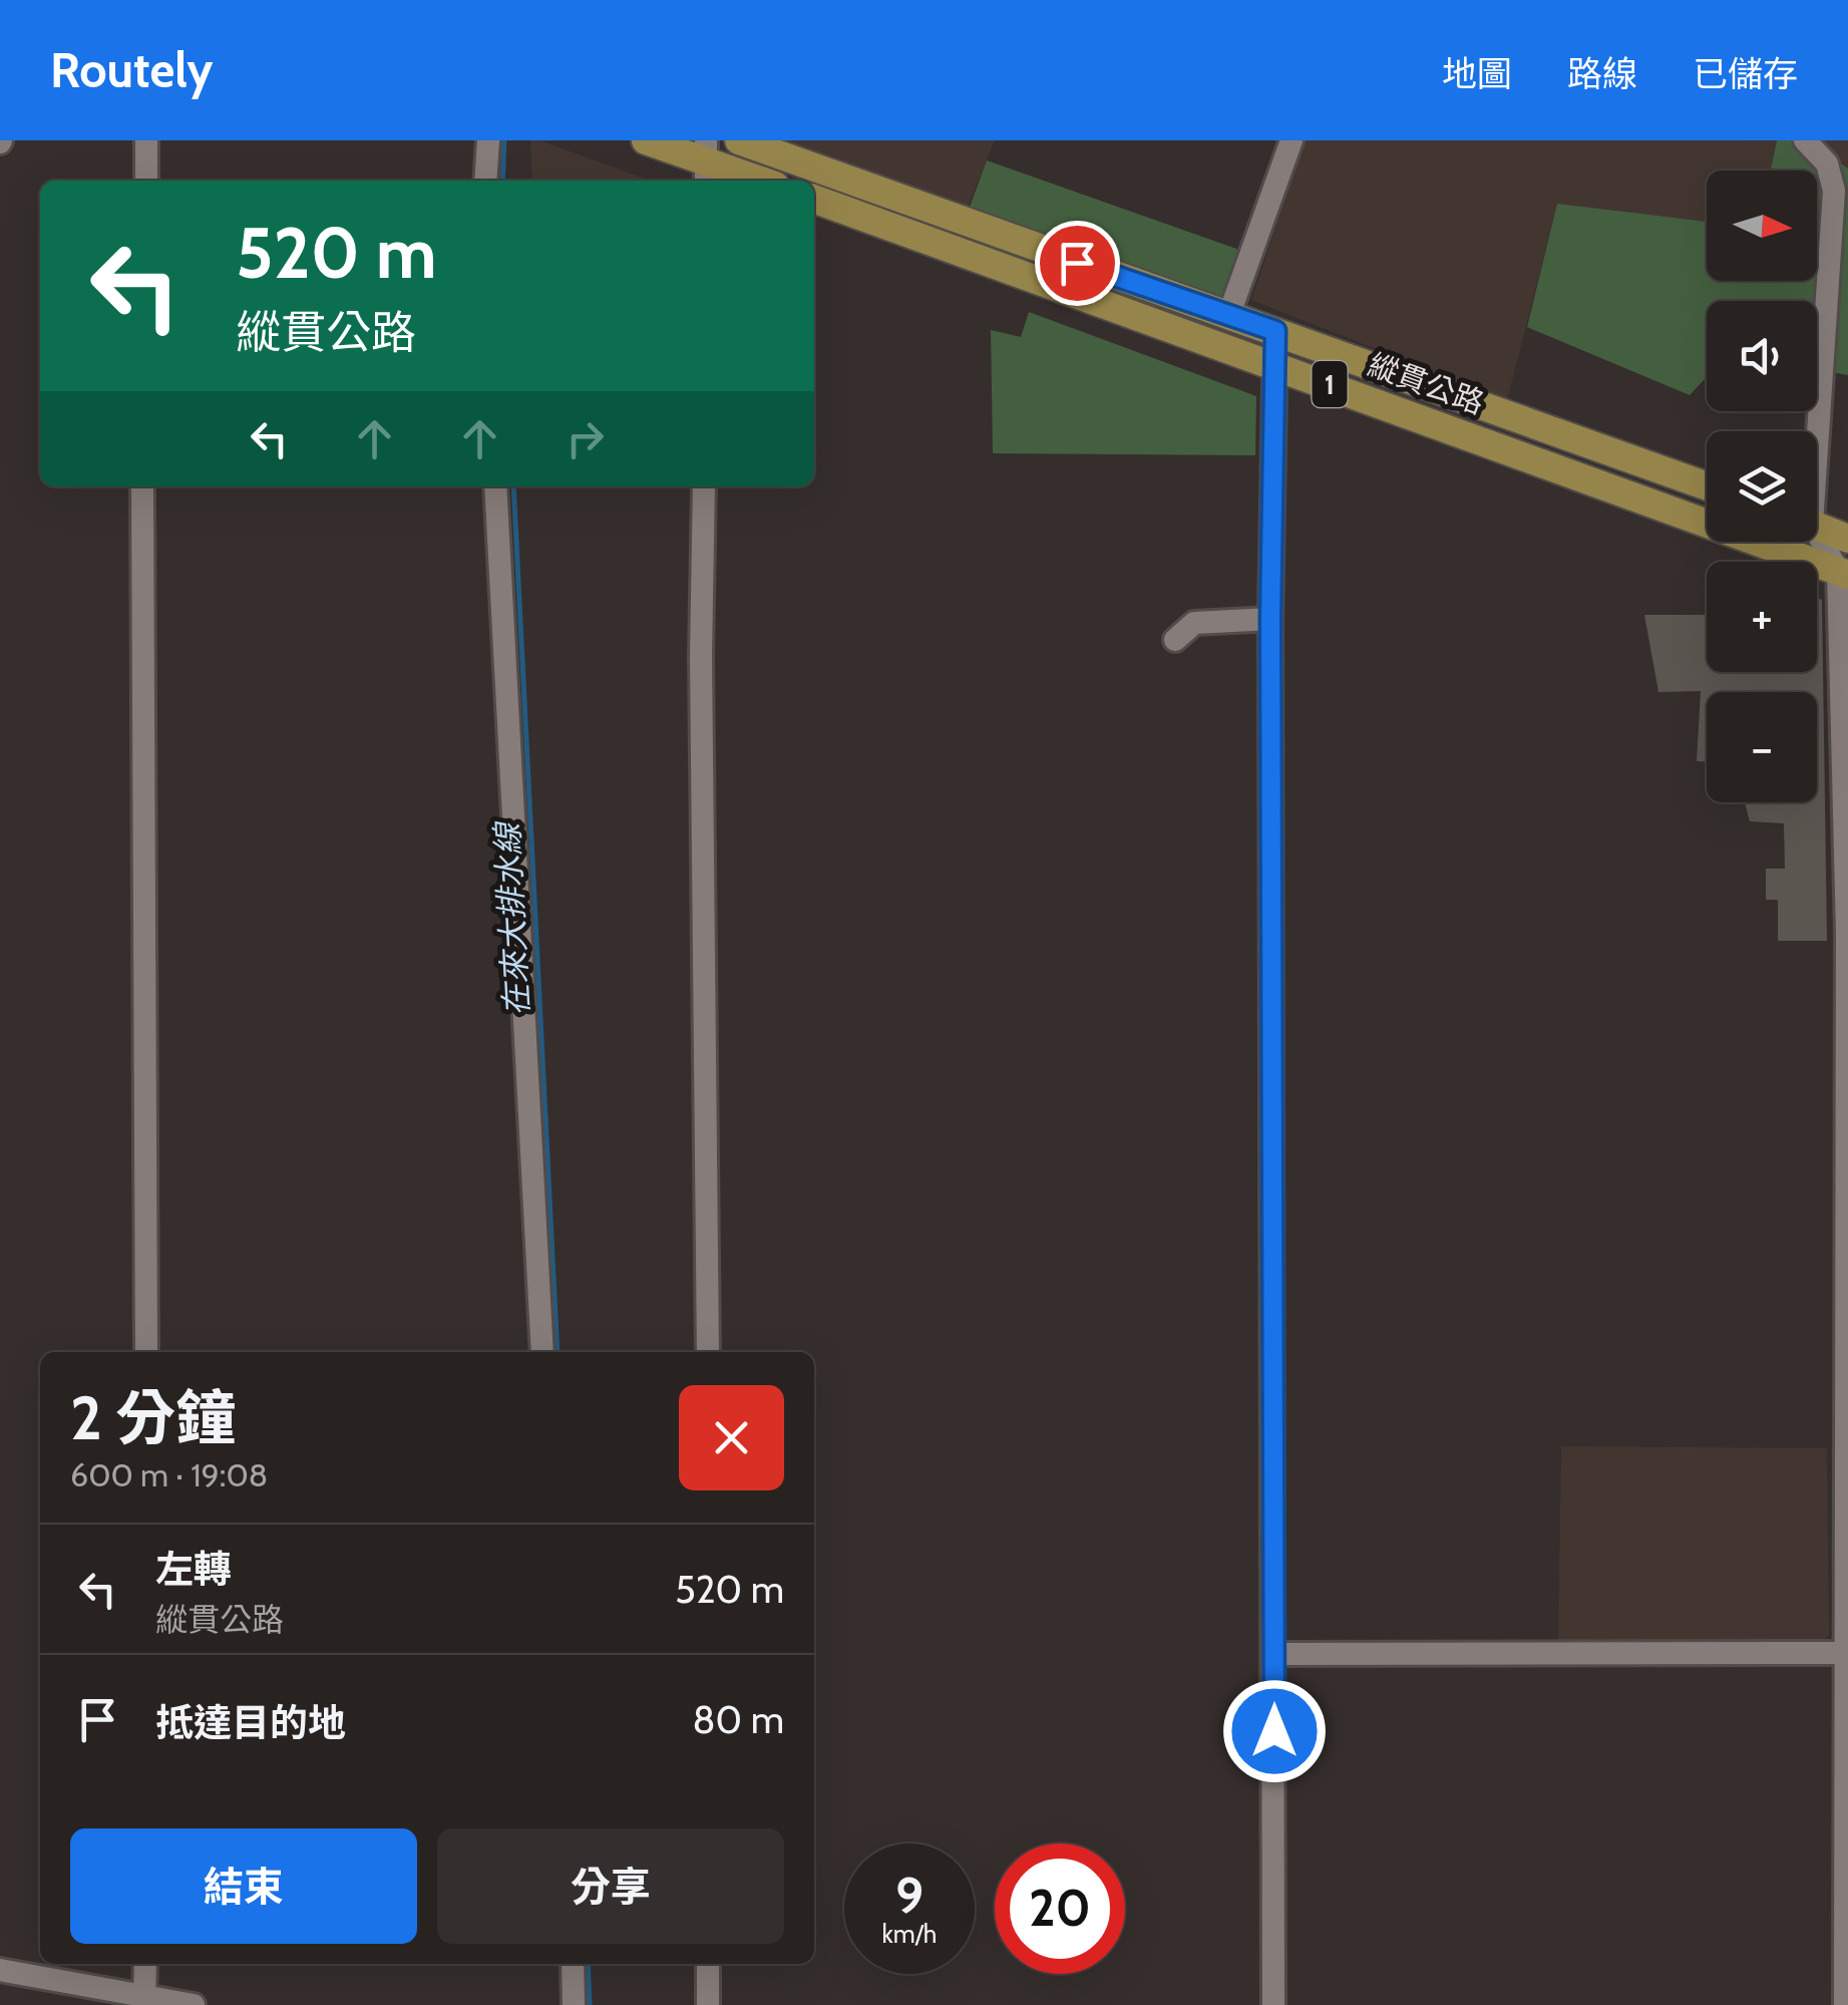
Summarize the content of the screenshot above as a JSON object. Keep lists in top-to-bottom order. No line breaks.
{"streets":{"main road":["1","縱貫公路"]},"water":["在來大排水線"],"north":"right","page":{"header":"Routely","nav":["地圖","路線","已儲存"],"map_buttons":["+","−"],"turn":["520 m","縱貫公路"],"heading":["2 分鐘","600 m · 19:08"],"list":[{"name":"左轉","note":"縱貫公路","value":"520 m"},{"name":"抵達目的地","value":"80 m"}],"buttons":["結束","分享"],"speed":"9 km/h","limit":"20"}}
